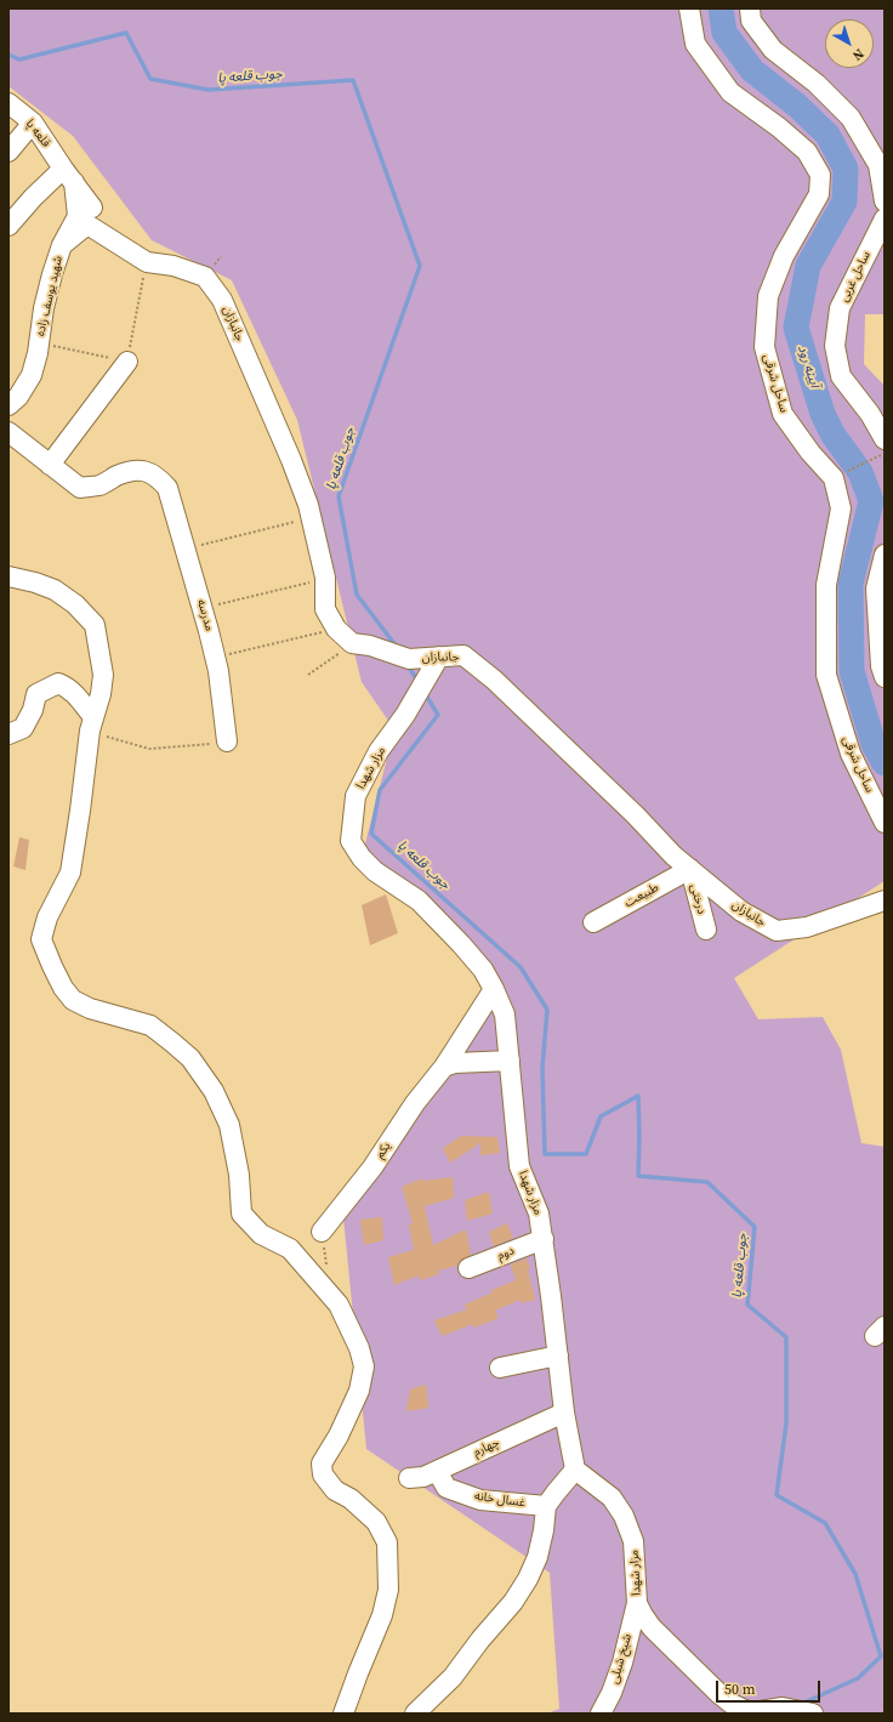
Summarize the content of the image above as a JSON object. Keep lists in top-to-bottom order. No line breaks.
{"streets":{"street":["قلعه پا","ساحل غربی","شهید یوسف زاده","جانبازان","ساحل شرقی","مدرسه","مزار شهدا","طبیعت","درختی","یکم","دوم","چهارم","غسال خانه","شیخ شبلی"]},"crossings":[["جانبازان","مزار شهدا"],["جانبازان","طبیعت"],["جانبازان","درختی"],["مزار شهدا","یکم"],["مزار شهدا","دوم"],["مزار شهدا","چهارم"],["مزار شهدا","شیخ شبلی"],["طبیعت","درختی"],["چهارم","غسال خانه"]],"water":["جوب قلعه پا","آیینه رود"],"scale_bar":"50 m","north":"bottom right"}
